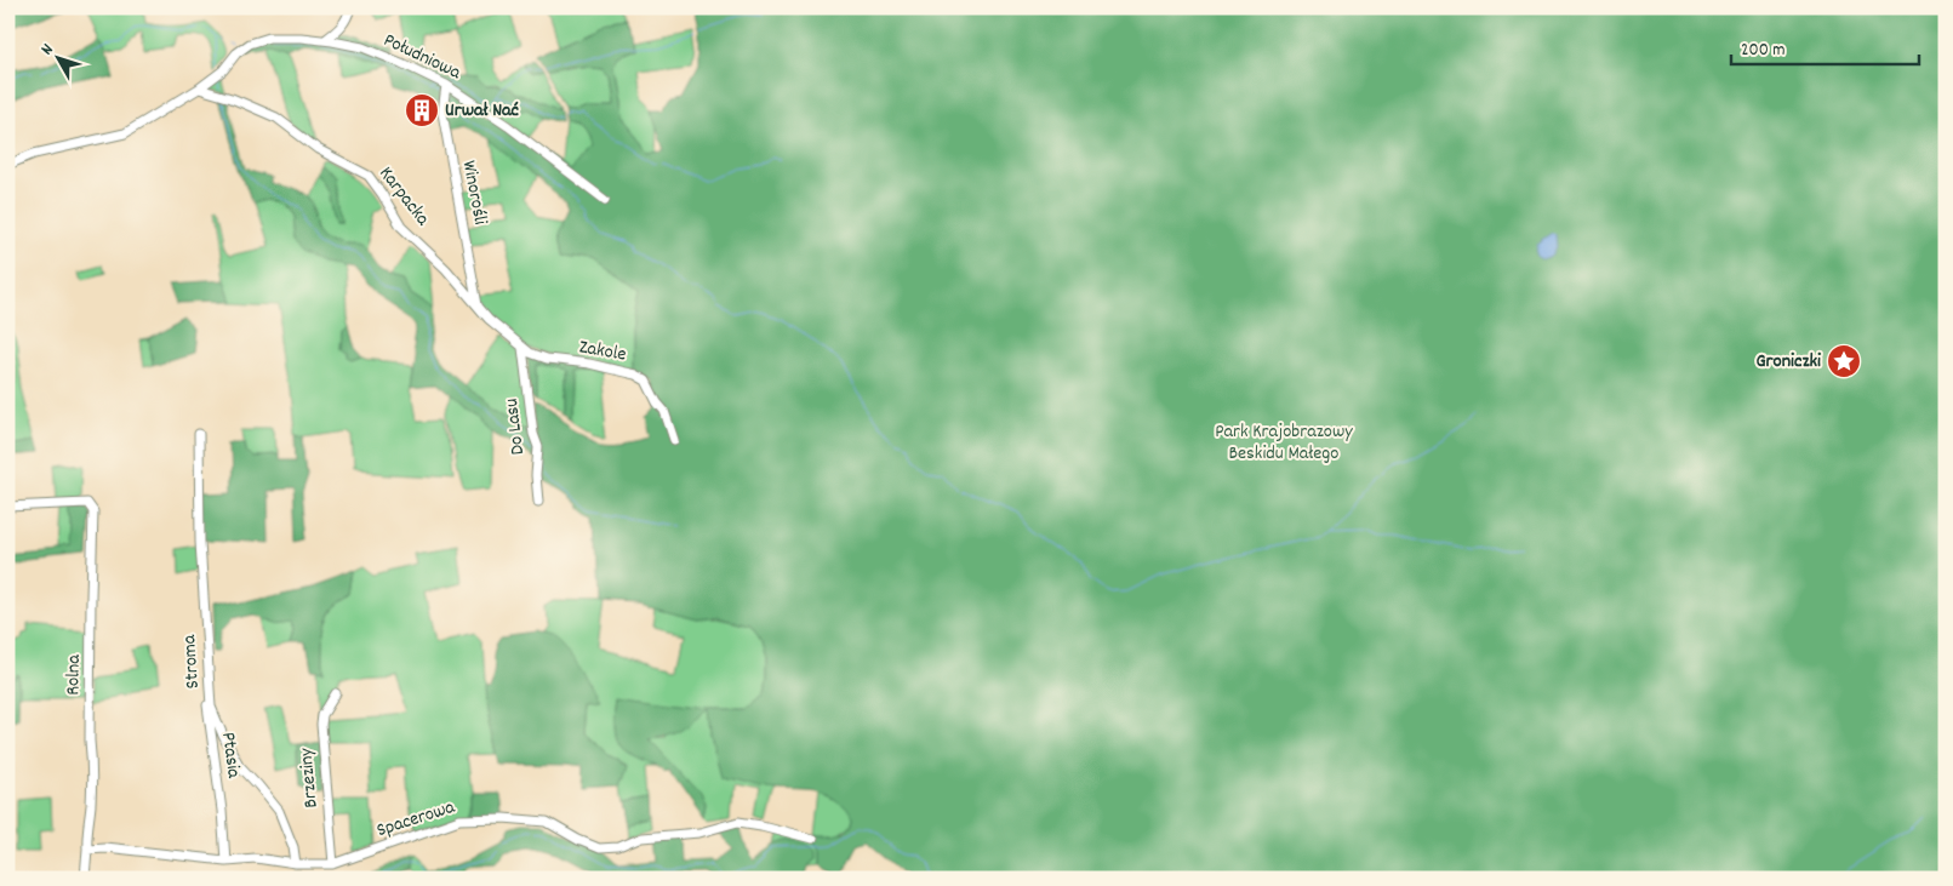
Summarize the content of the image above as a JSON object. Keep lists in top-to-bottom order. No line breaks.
{"streets":{"street":["Południowa","Winorośli","Karpacka","Zakole","Do Lasu","Stroma","Rolna","Ptasia","Brzeziny","Spacerowa"]},"crossings":[["Południowa","Winorośli"],["Południowa","Karpacka"],["Winorośli","Karpacka"],["Karpacka","Zakole"],["Karpacka","Do Lasu"],["Zakole","Do Lasu"],["Stroma","Spacerowa"],["Rolna","Spacerowa"],["Ptasia","Spacerowa"],["Brzeziny","Spacerowa"]],"parks":["Park Krajobrazowy Beskidu Małego"],"places":{"building":["Urwał Nać"],"place":["Groniczki"]},"scale_bar":"200 m","north":"top left"}
